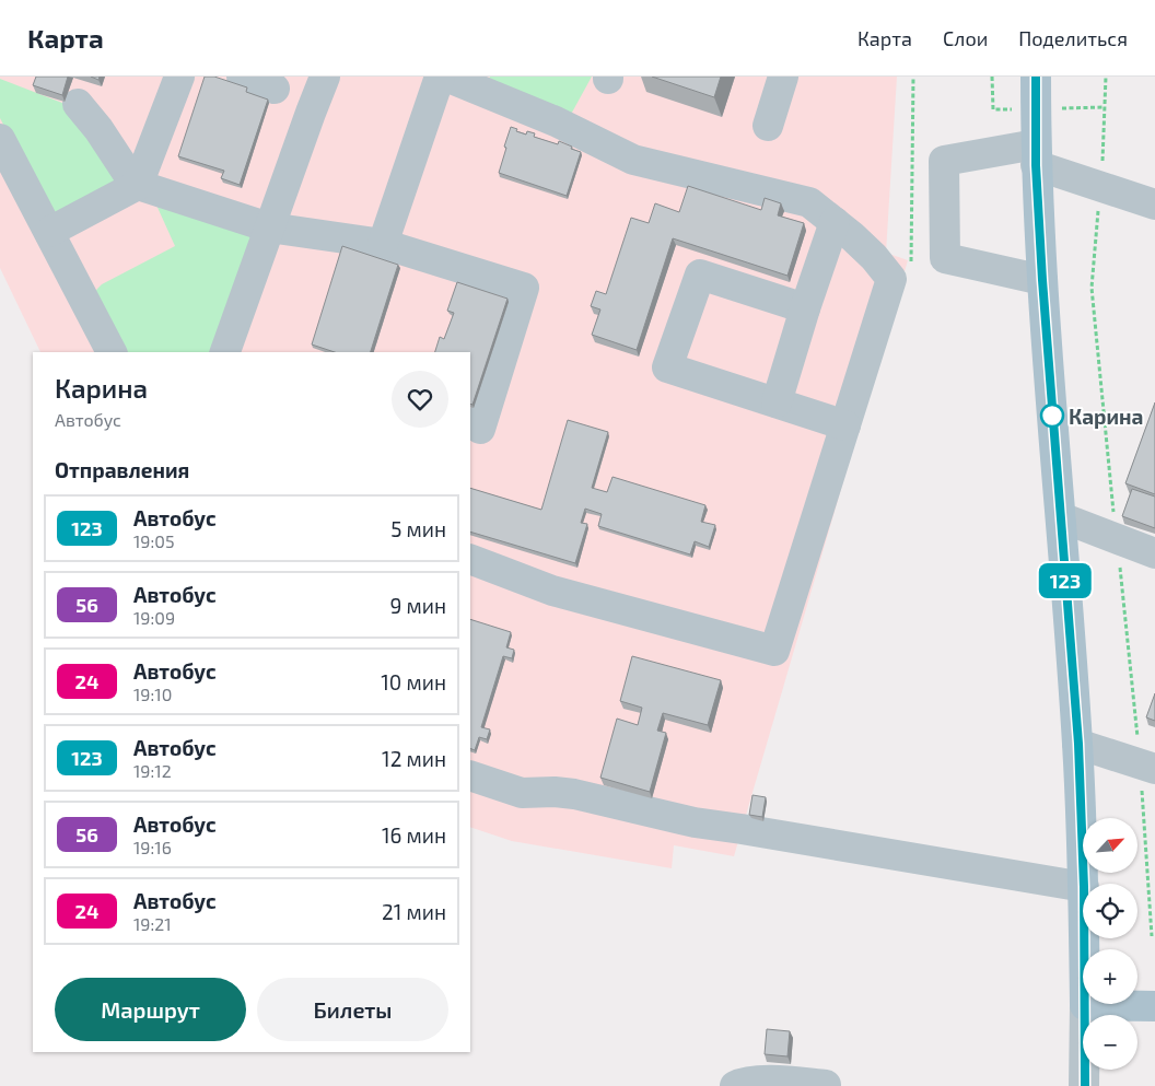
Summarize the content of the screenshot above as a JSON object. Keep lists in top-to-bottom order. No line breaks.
{"places":["Карина"],"lines":["bus line 123"],"north":"top right","page":{"header":"Карта","nav":["Карта","Слои","Поделиться"],"on_map":"123","heading":[["Карина","Автобус"],"Отправления"],"list":[{"mark":"123","name":"Автобус","note":"19:05","value":"5 мин"},{"mark":"56","name":"Автобус","note":"19:09","value":"9 мин"},{"mark":"24","name":"Автобус","note":"19:10","value":"10 мин"},{"mark":"123","name":"Автобус","note":"19:12","value":"12 мин"},{"mark":"56","name":"Автобус","note":"19:16","value":"16 мин"},{"mark":"24","name":"Автобус","note":"19:21","value":"21 мин"}],"map_buttons":["+","−"],"buttons":["Маршрут","Билеты"]}}
